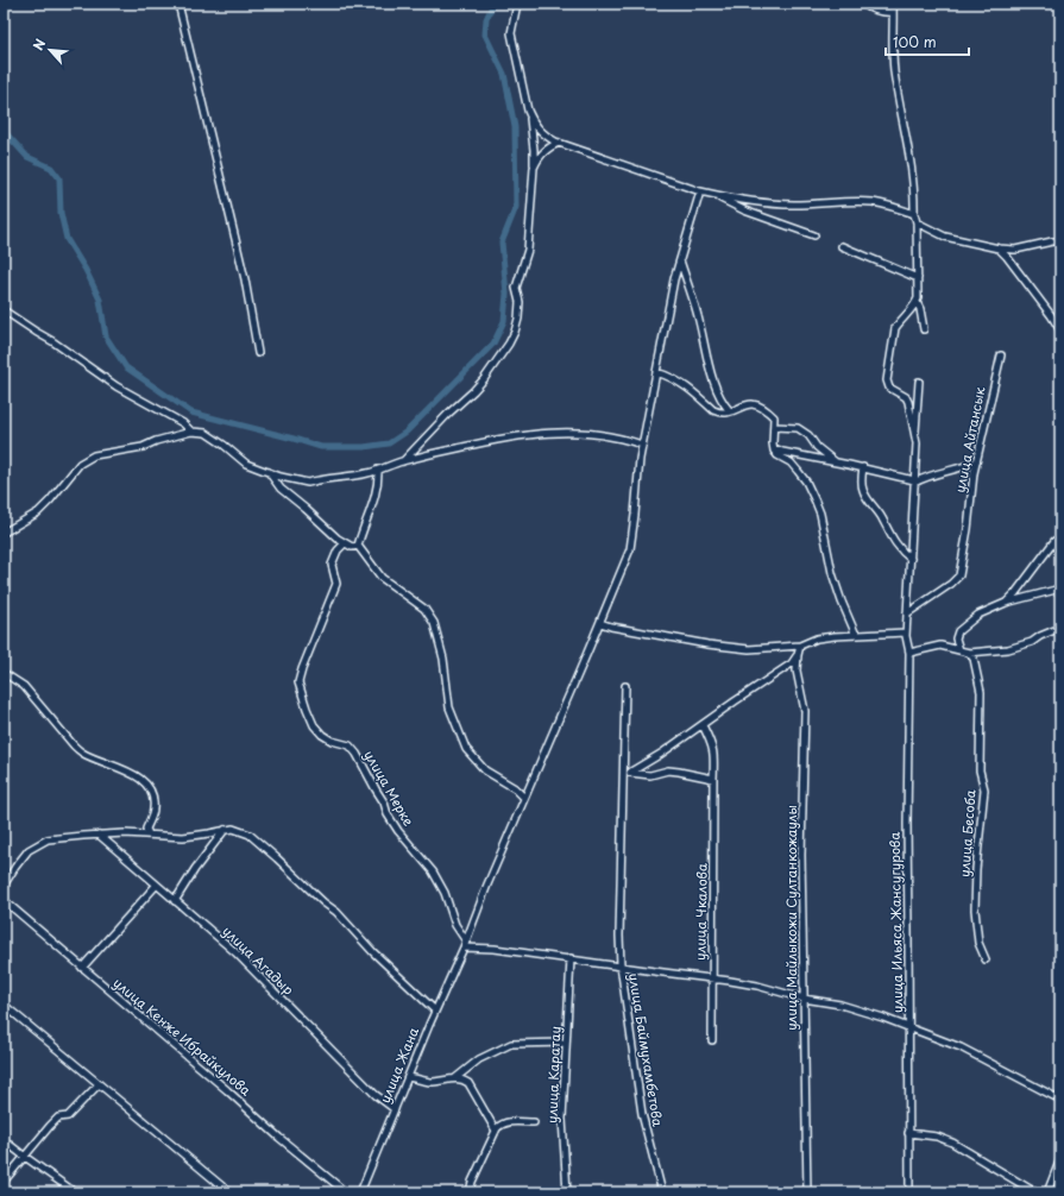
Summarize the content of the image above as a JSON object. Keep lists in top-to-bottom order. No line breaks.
{"streets":{"street":["улица Айтансык","улица Мерке","улица Бесоба","улица Чкалова","улица Майлыкожи Султанкожаулы","улица Ильяса Жансугурова","улица Агадыр","улица Кенже Ибрайкулова","улица Баймухамбетова","улица Жана","улица Каратау"]},"crossings":[["улица Айтансык","улица Ильяса Жансугурова"],["улица Мерке","улица Жана"],["улица Агадыр","улица Жана"]],"scale_bar":"100 m","north":"top left"}
